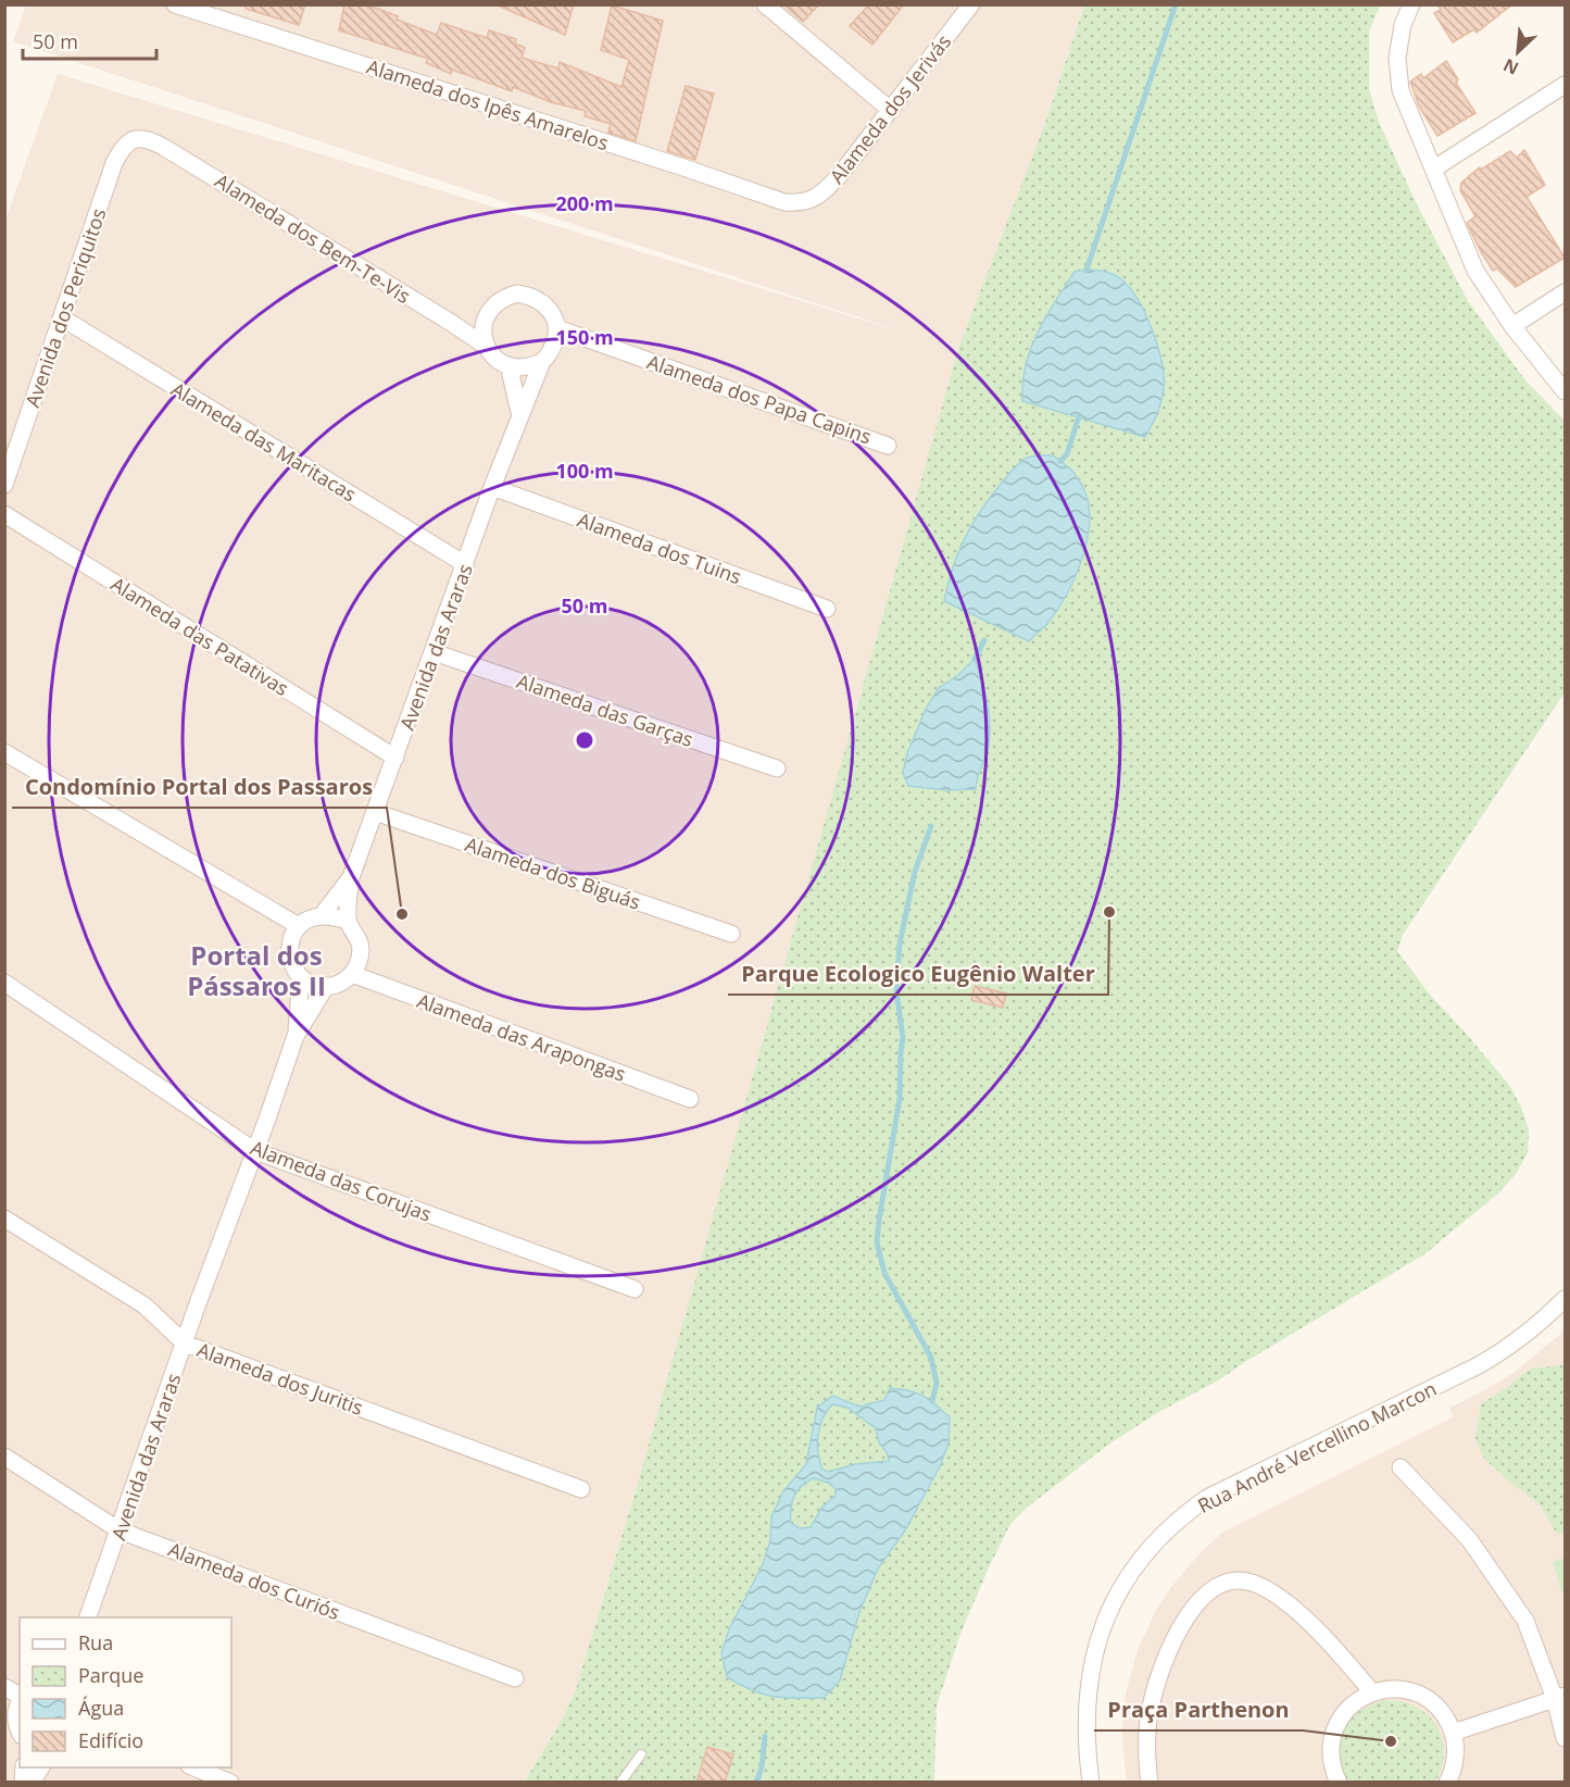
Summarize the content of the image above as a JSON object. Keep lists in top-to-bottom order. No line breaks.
{"streets":{"street":["Alameda dos Ipês Amarelos","Alameda dos Jerivás","Alameda dos Bem-Te-Vis","Avenida dos Periquitos","Alameda dos Papa Capins","Alameda das Maritacas","Alameda dos Tuins","Alameda das Patativas","Avenida das Araras","Alameda das Garças","Alameda dos Biguás","Alameda das Arapongas","Alameda das Corujas","Alameda dos Juritis","Rua André Vercellino Marcon","Alameda dos Curiós"]},"crossings":[["Alameda dos Ipês Amarelos","Alameda dos Jerivás"],["Alameda dos Bem-Te-Vis","Avenida dos Periquitos"],["Alameda dos Bem-Te-Vis","Alameda dos Papa Capins"],["Alameda dos Bem-Te-Vis","Avenida das Araras"],["Avenida dos Periquitos","Alameda das Maritacas"],["Alameda dos Papa Capins","Avenida das Araras"],["Alameda das Maritacas","Avenida das Araras"],["Alameda dos Tuins","Avenida das Araras"],["Alameda das Patativas","Avenida das Araras"],["Avenida das Araras","Alameda das Garças"],["Avenida das Araras","Alameda dos Biguás"],["Avenida das Araras","Alameda das Corujas"],["Avenida das Araras","Alameda dos Juritis"],["Avenida das Araras","Alameda dos Curiós"]],"districts":["Portal dos Pássaros II"],"places":["Parque Ecologico Eugênio Walter","Condomínio Portal dos Passaros","Praça Parthenon"],"legend":["Rua","Parque","Água","Edifício"],"scale_bar":"50 m","north":"bottom left","rings":["200 m","150 m","100 m","50 m"]}
